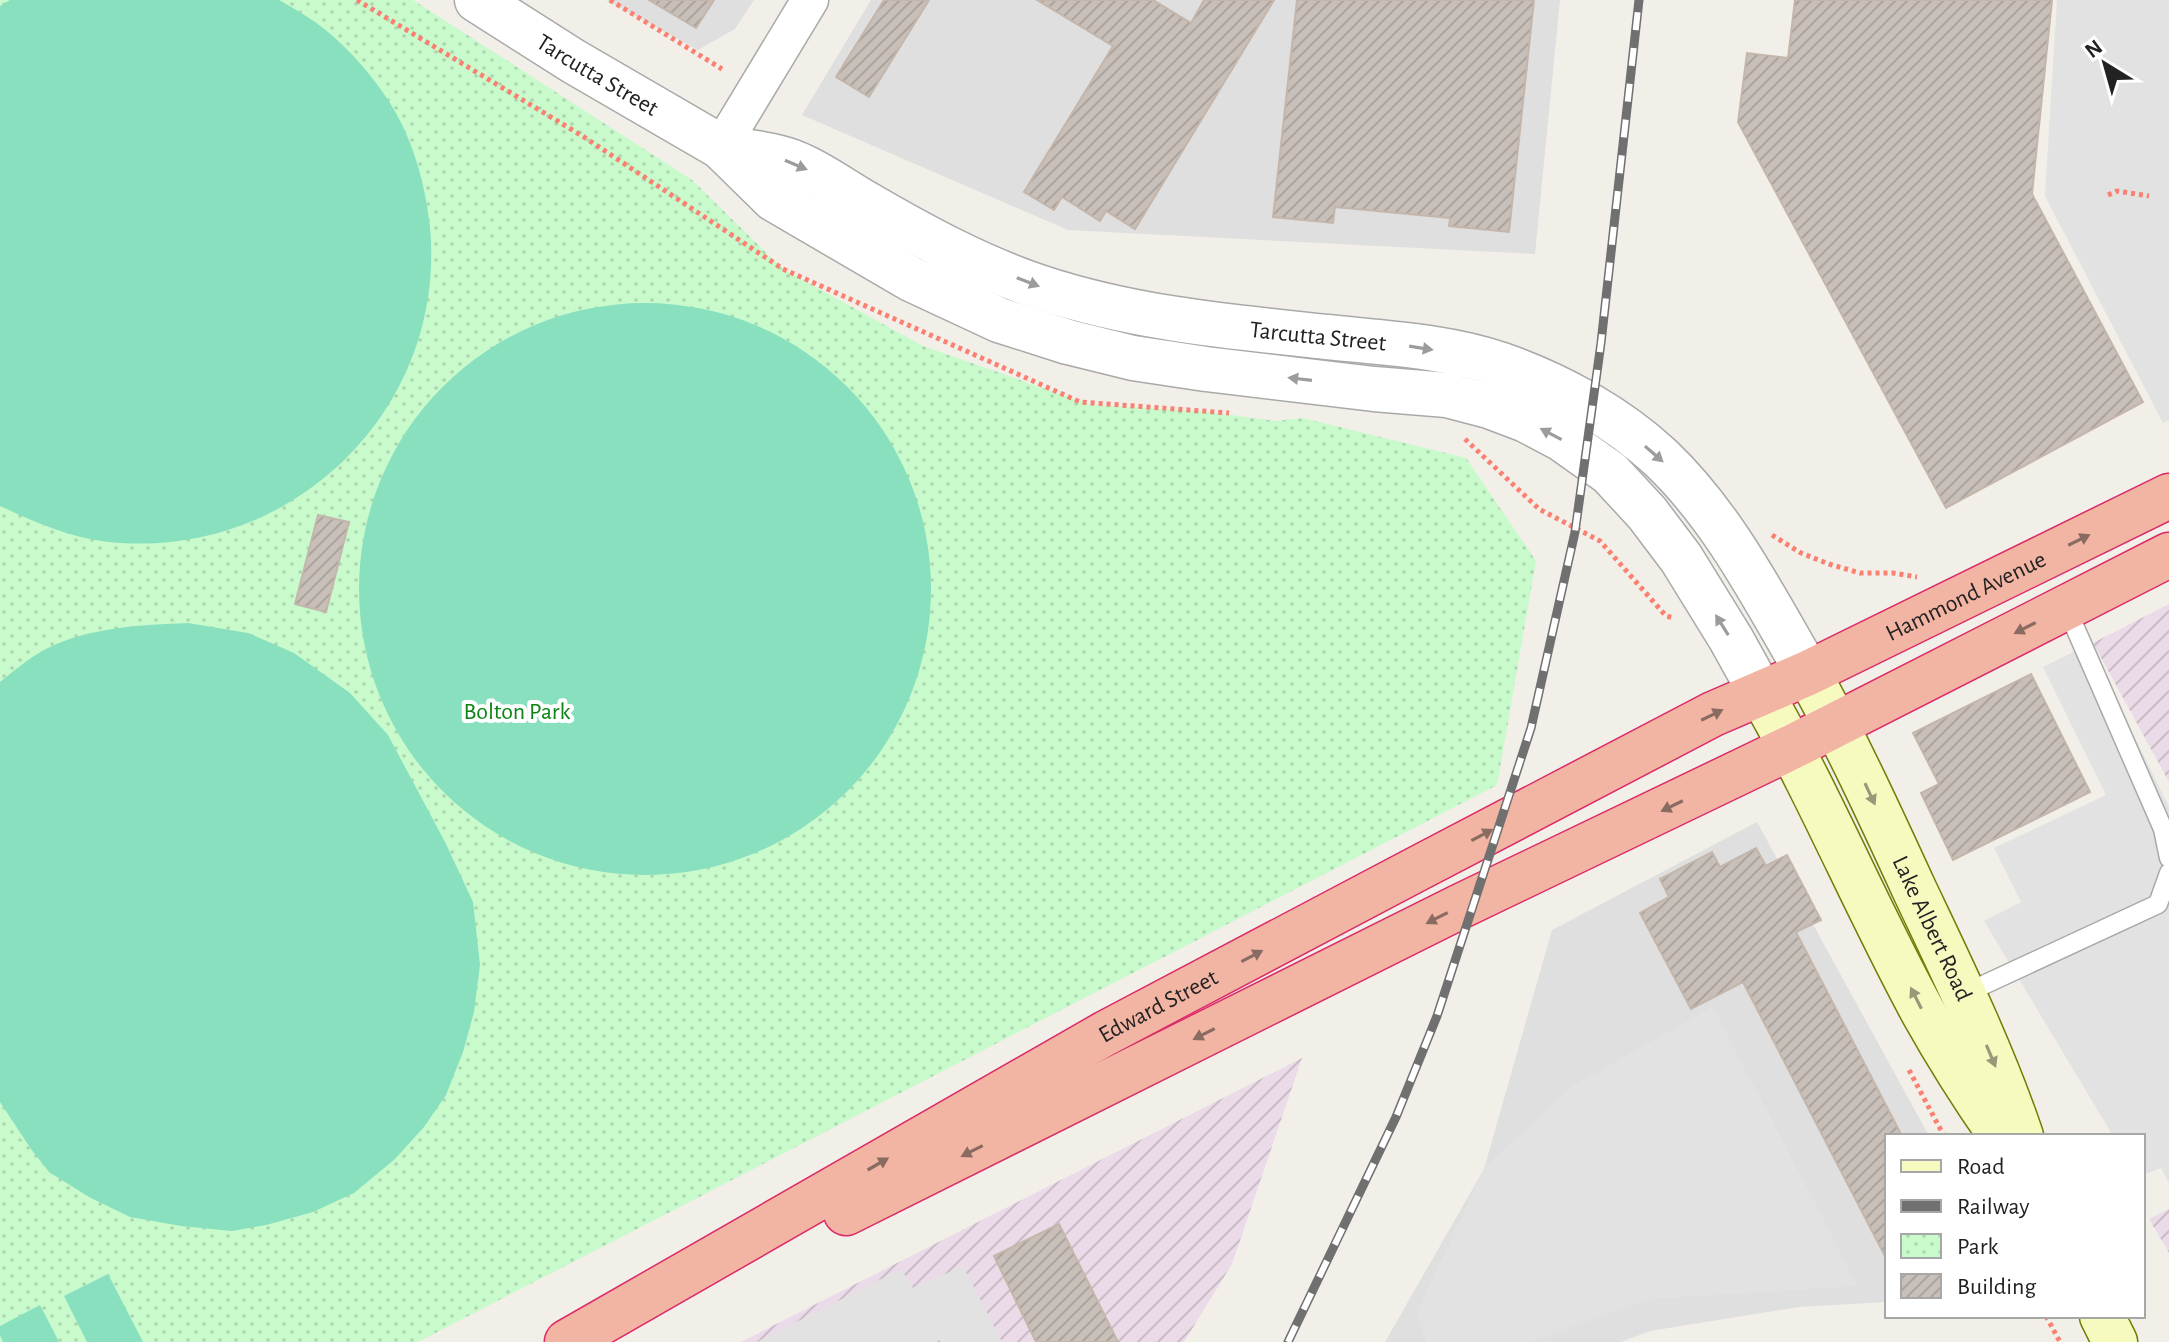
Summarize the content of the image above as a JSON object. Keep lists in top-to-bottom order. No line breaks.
{"streets":{"highway":["Hammond Avenue","Edward Street"],"main road":["Lake Albert Road"],"street":["Tarcutta Street"]},"crossings":[["Tarcutta Street","Hammond Avenue"],["Tarcutta Street","Lake Albert Road"],["Tarcutta Street","Edward Street"],["Hammond Avenue","Lake Albert Road"],["Hammond Avenue","Edward Street"],["Lake Albert Road","Edward Street"]],"parks":["Bolton Park"],"legend":["Road","Railway","Park","Building"],"north":"top left"}
